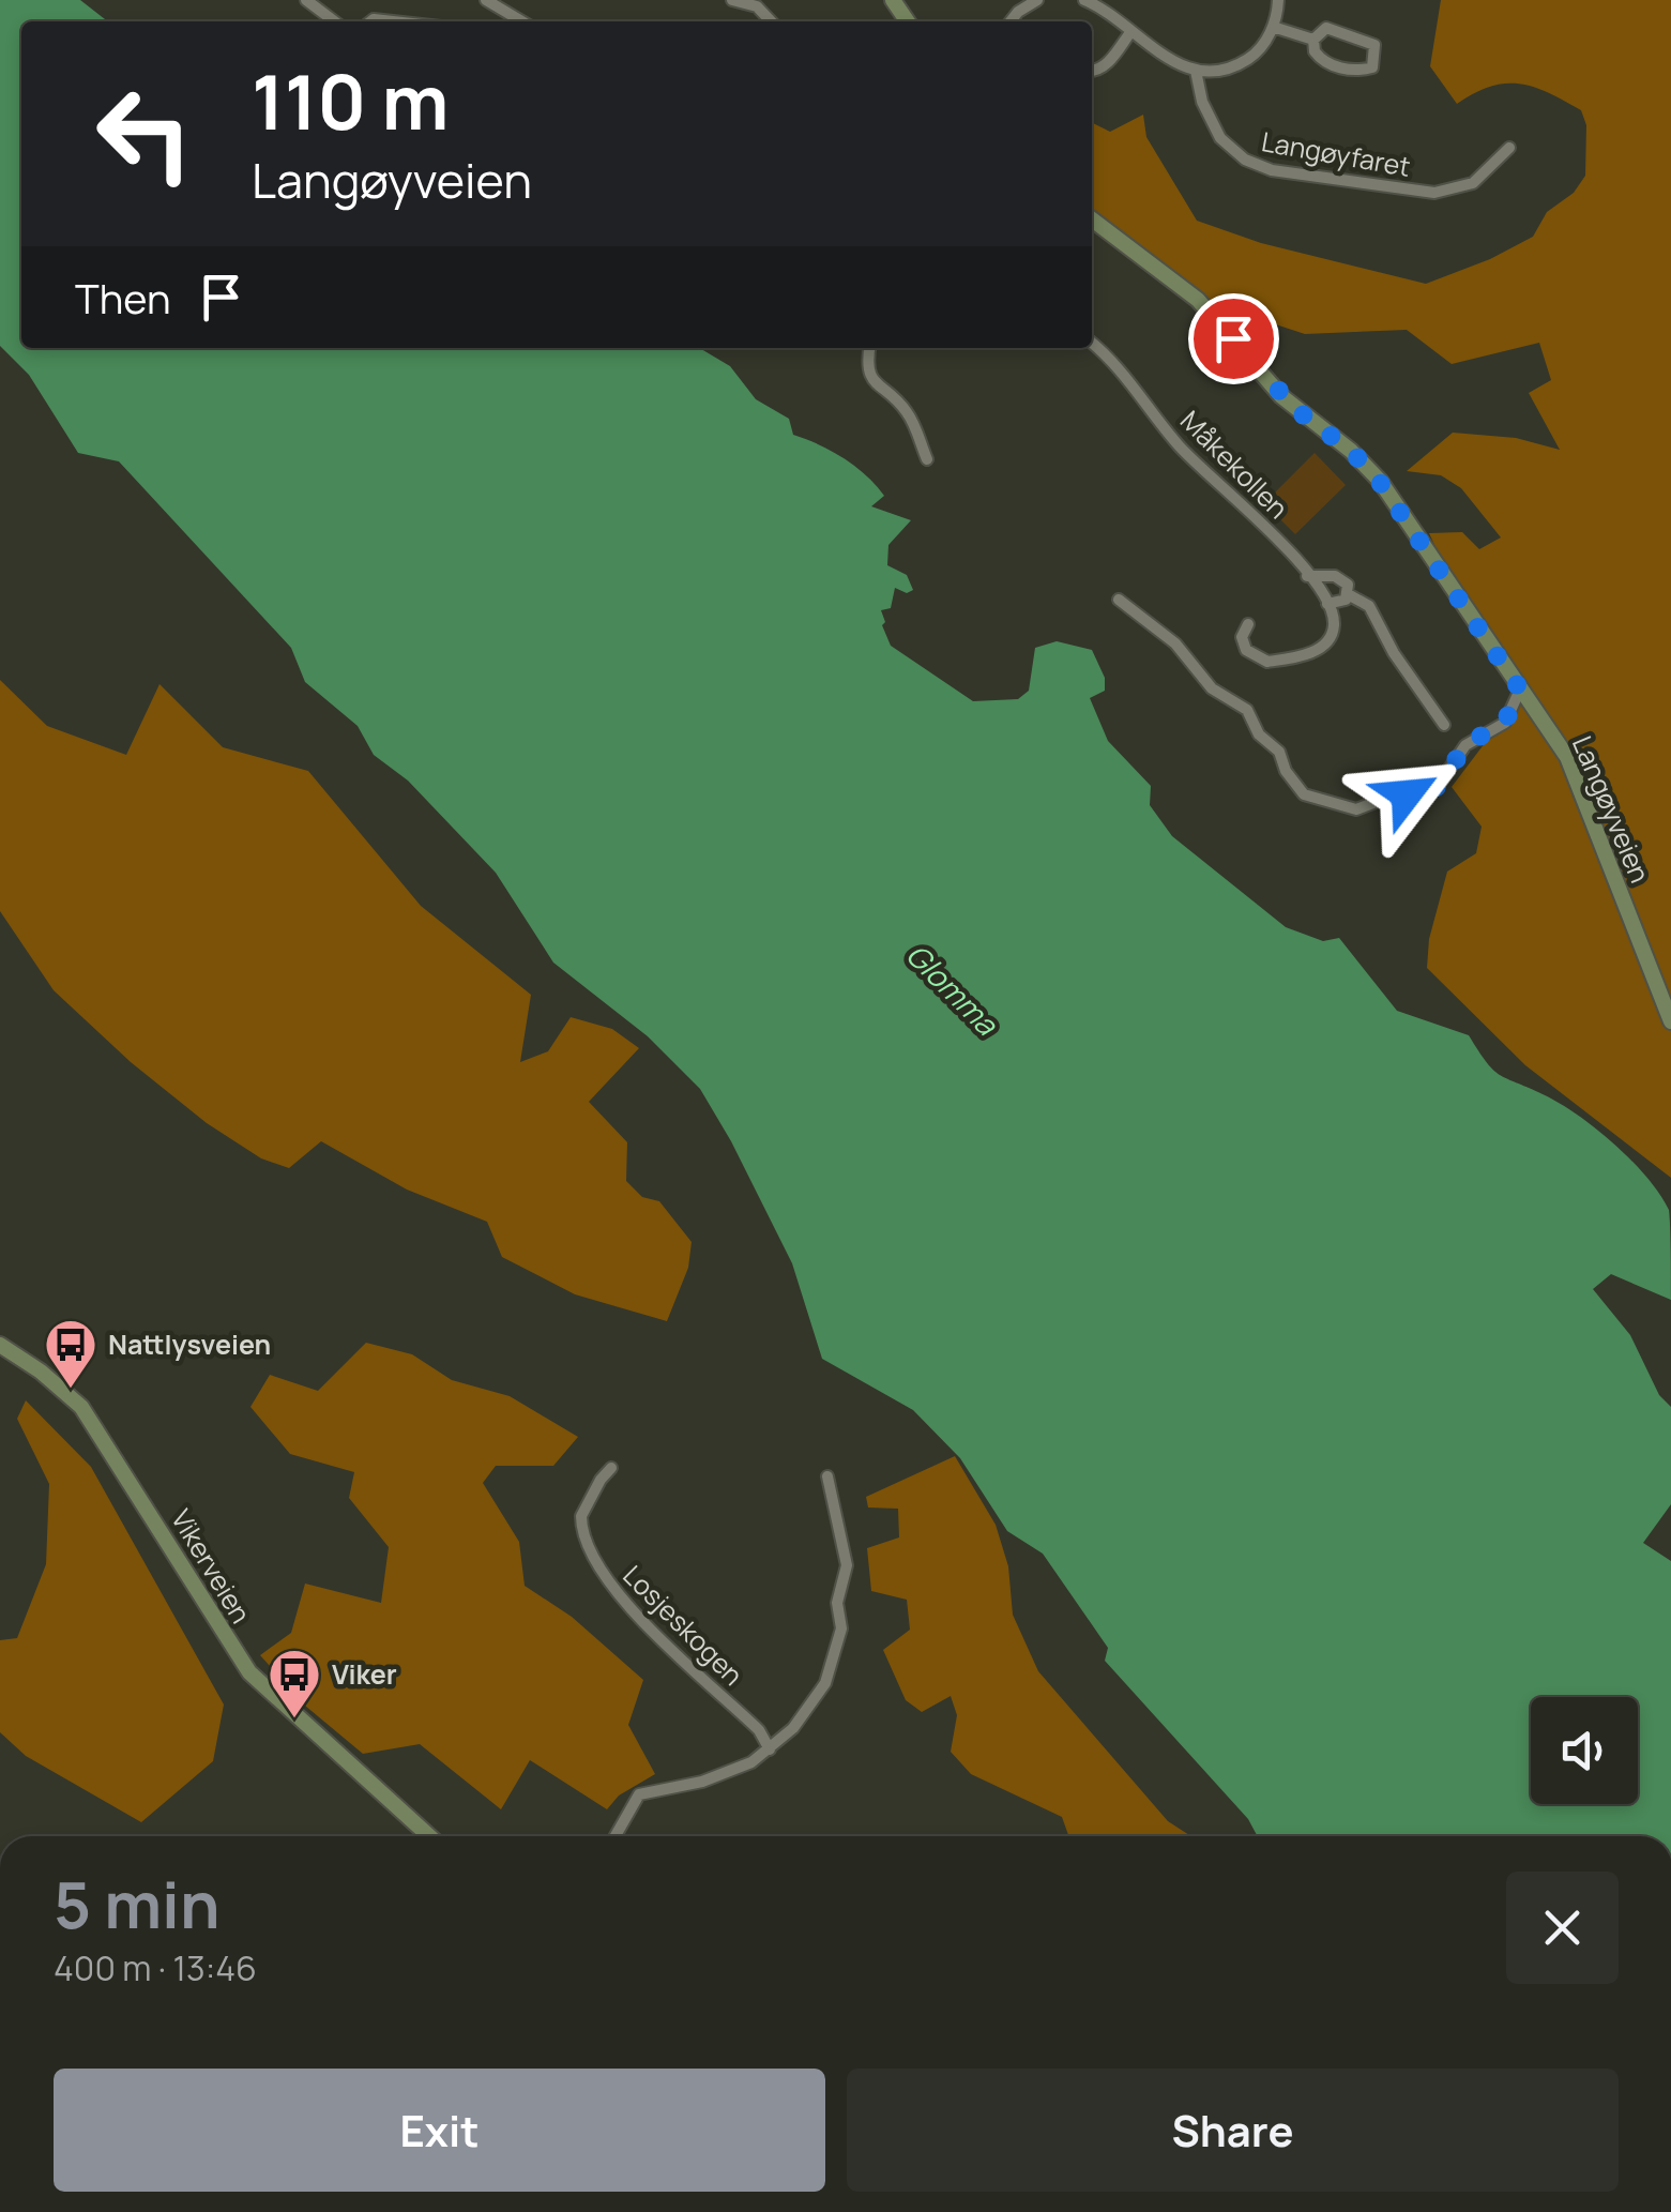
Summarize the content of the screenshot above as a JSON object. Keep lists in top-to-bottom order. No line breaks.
{"streets":{"main road":["Langøyveien","Vikerveien"],"street":["Langøyfaret","Måkekollen","Losjeskogen"]},"water":["Glomma"],"places":{"bus stop":["Nattlysveien","Viker"]},"page":{"turn":["110 m","Langøyveien"],"then":"Then","heading":["5 min","400 m · 13:46"],"buttons":["Exit","Share"]}}
